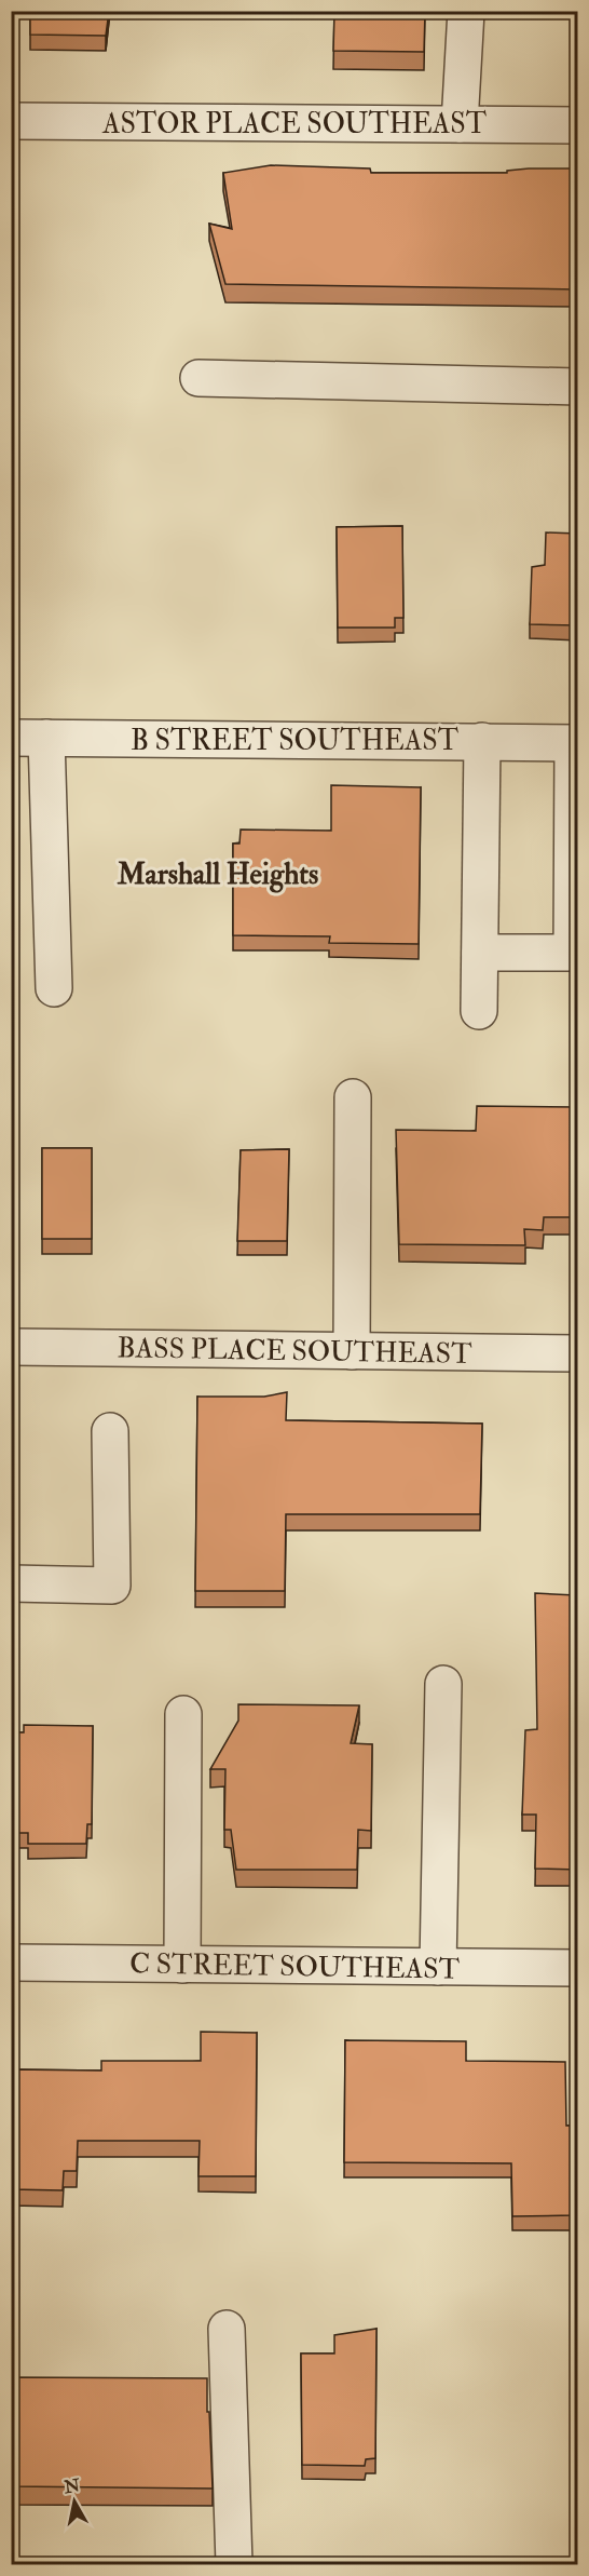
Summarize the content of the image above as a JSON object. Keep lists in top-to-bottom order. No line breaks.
{"streets":{"street":["ASTOR PLACE SOUTHEAST","B STREET SOUTHEAST","BASS PLACE SOUTHEAST","C STREET SOUTHEAST"]},"districts":["Marshall Heights"],"north":"top"}
